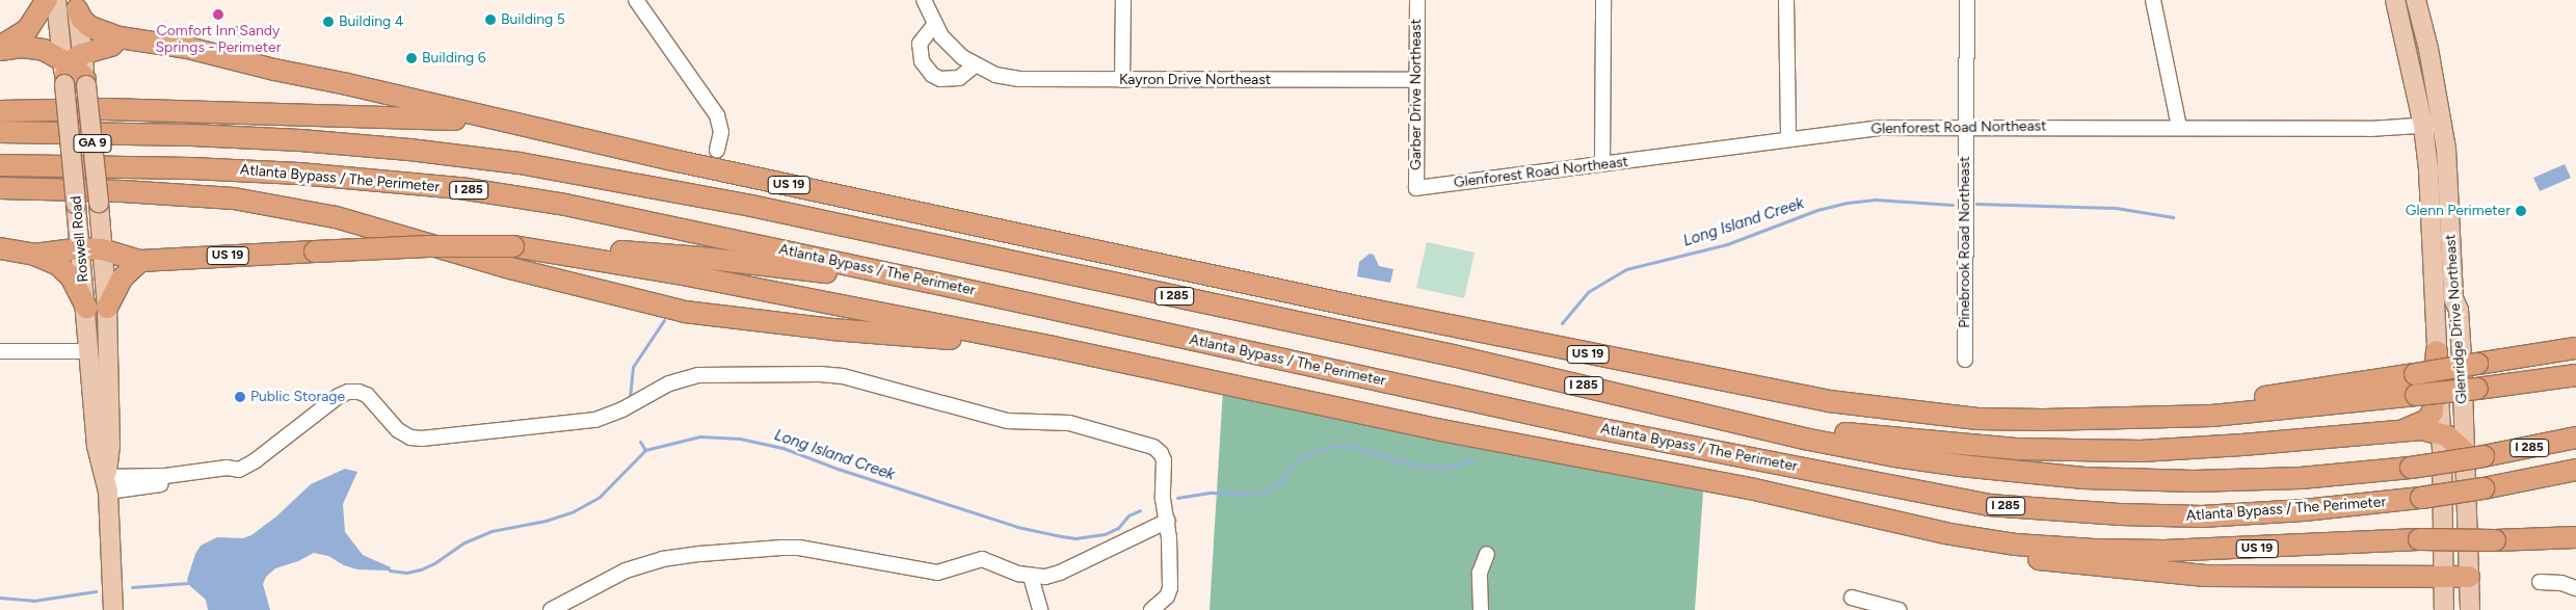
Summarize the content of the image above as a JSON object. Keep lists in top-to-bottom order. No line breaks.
{"streets":{"highway":["Atlanta Bypass / The Perimeter","US 19","I 285"],"main road":["GA 9","Roswell Road","Glenridge Drive Northeast"],"street":["Kayron Drive Northeast","Garber Drive Northeast","Glenforest Road Northeast","Pinebrook Road Northeast"]},"crossings":[["Kayron Drive Northeast","Garber Drive Northeast"],["Garber Drive Northeast","Glenforest Road Northeast"],["Glenforest Road Northeast","Pinebrook Road Northeast"],["Glenforest Road Northeast","Glenridge Drive Northeast"],["Atlanta Bypass / The Perimeter","Glenridge Drive Northeast"]],"water":["Long Island Creek"],"places":["Comfort Inn Sandy Springs - Perimeter","Building 5","Building 4","Building 6","Glenn Perimeter","Public Storage"]}
